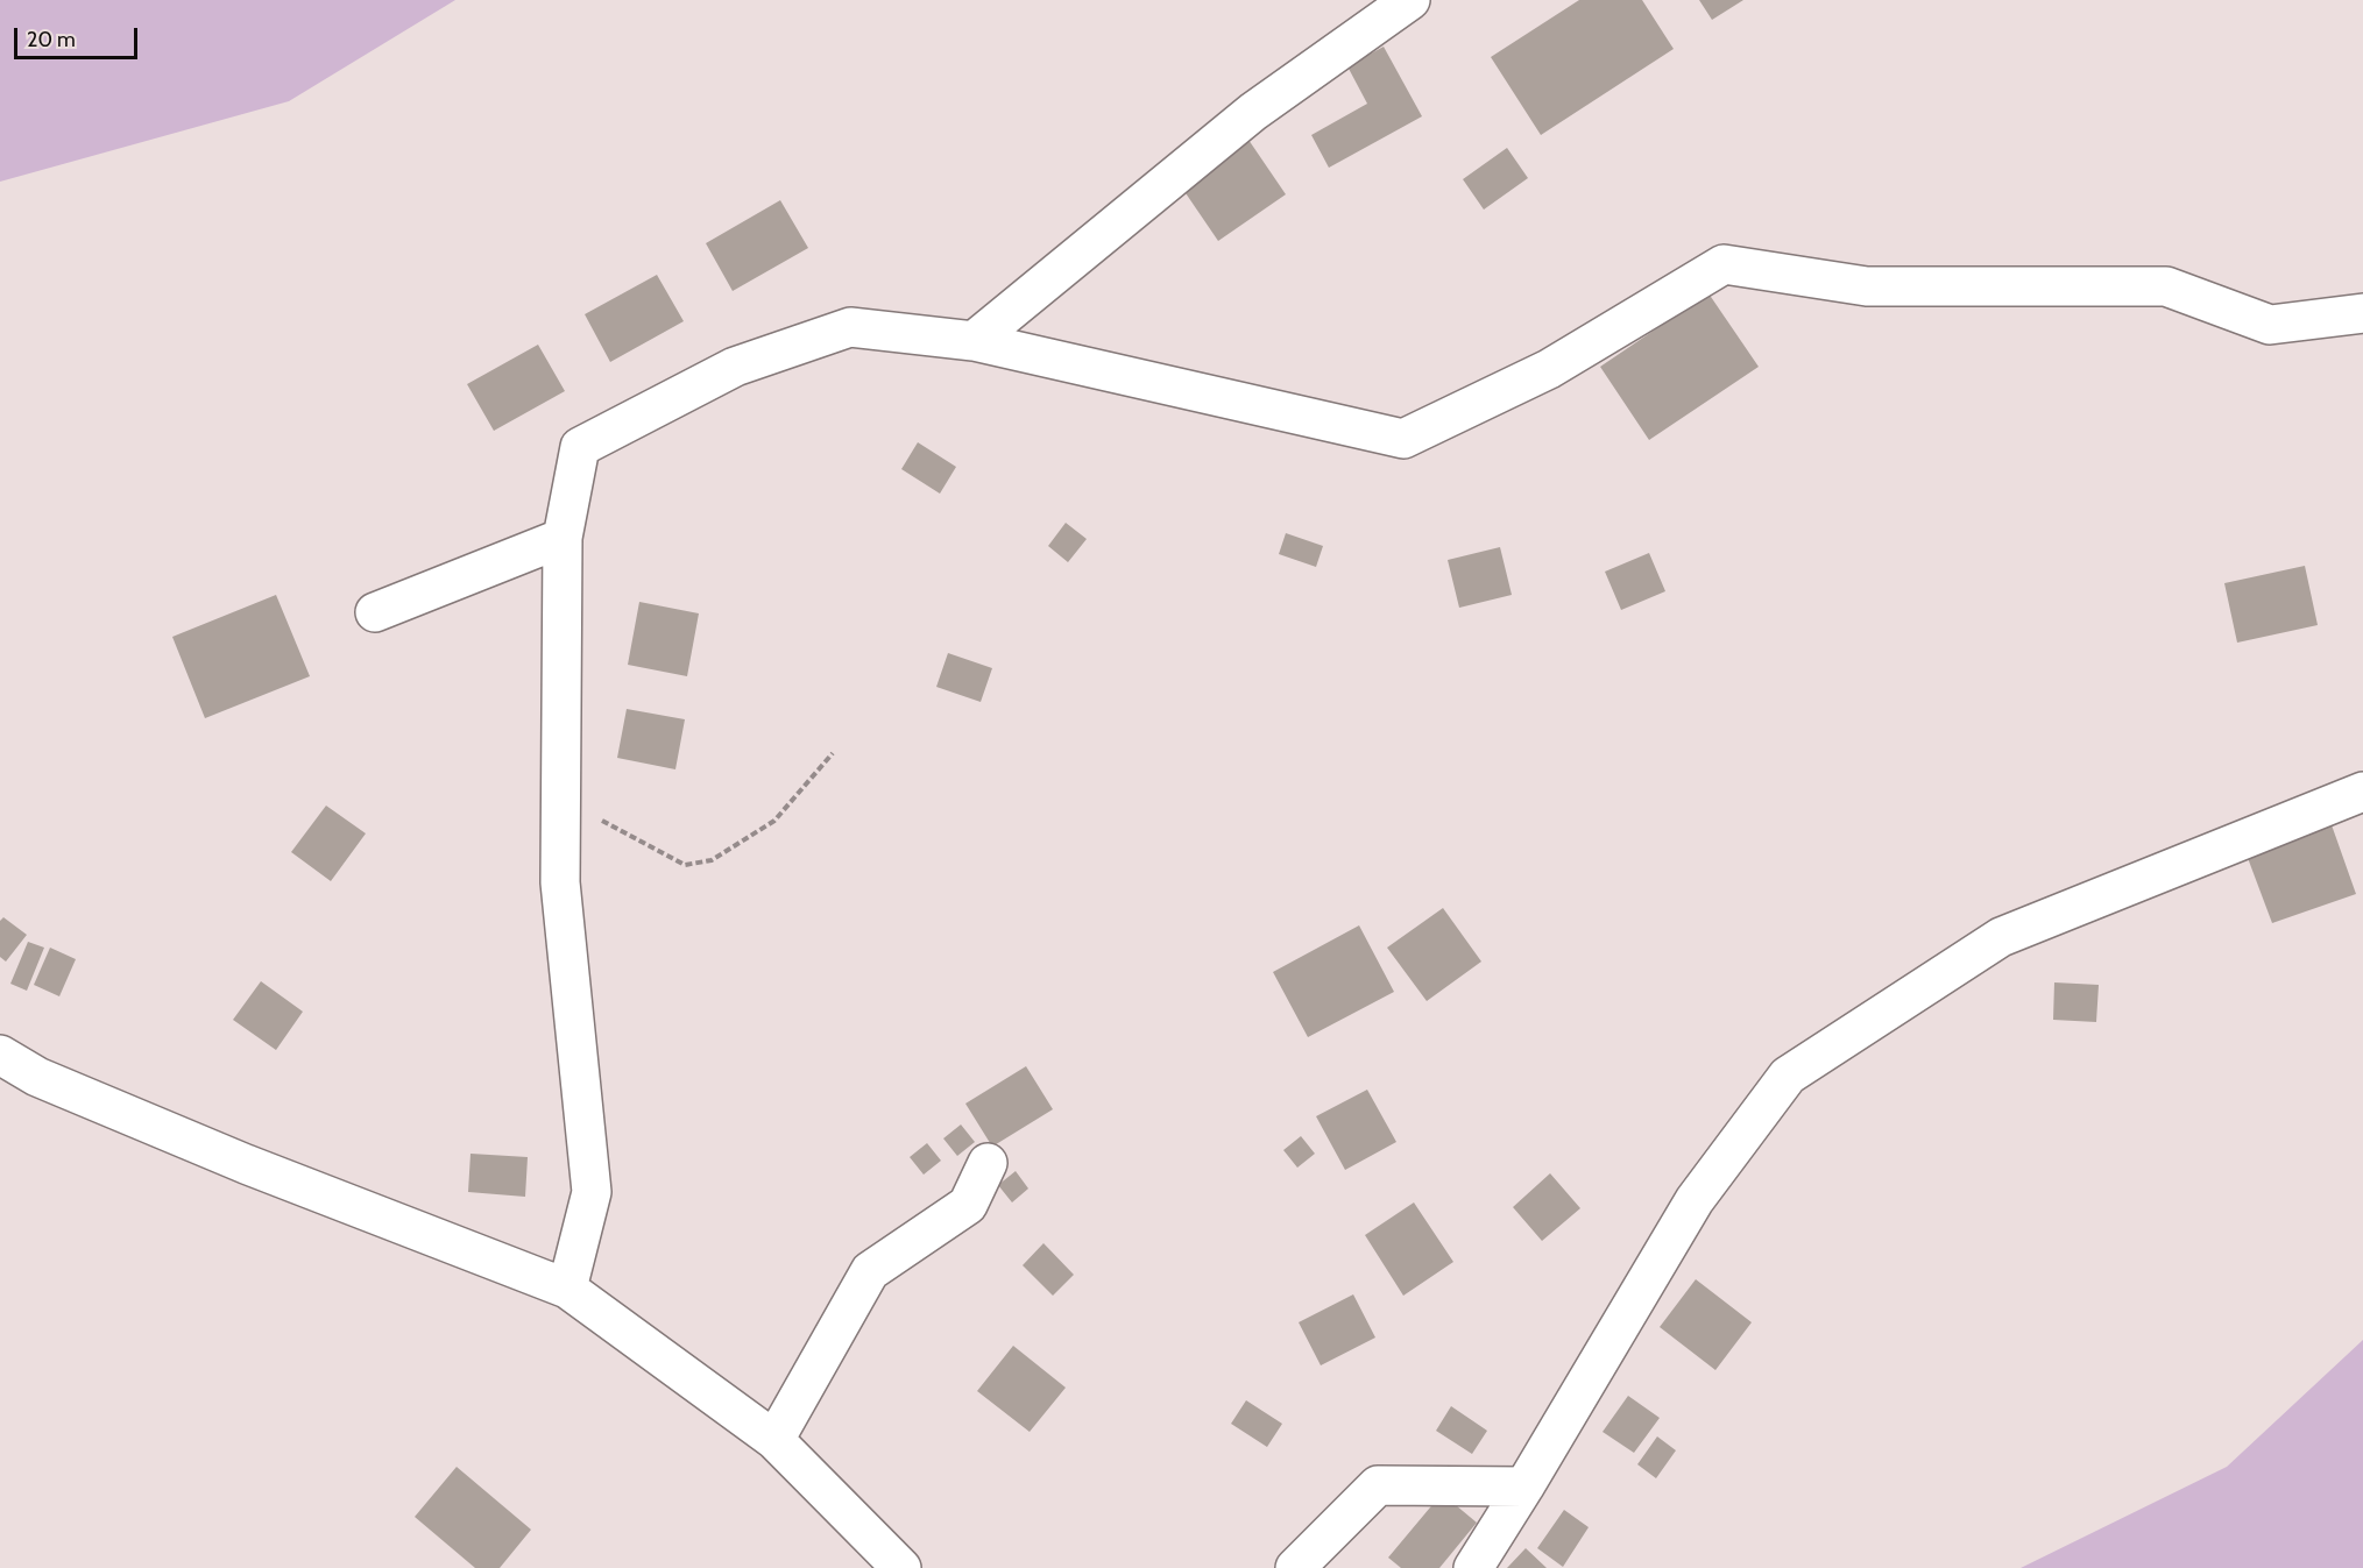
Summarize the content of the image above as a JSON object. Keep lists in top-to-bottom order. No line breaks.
{"scale_bar":"20 m"}
